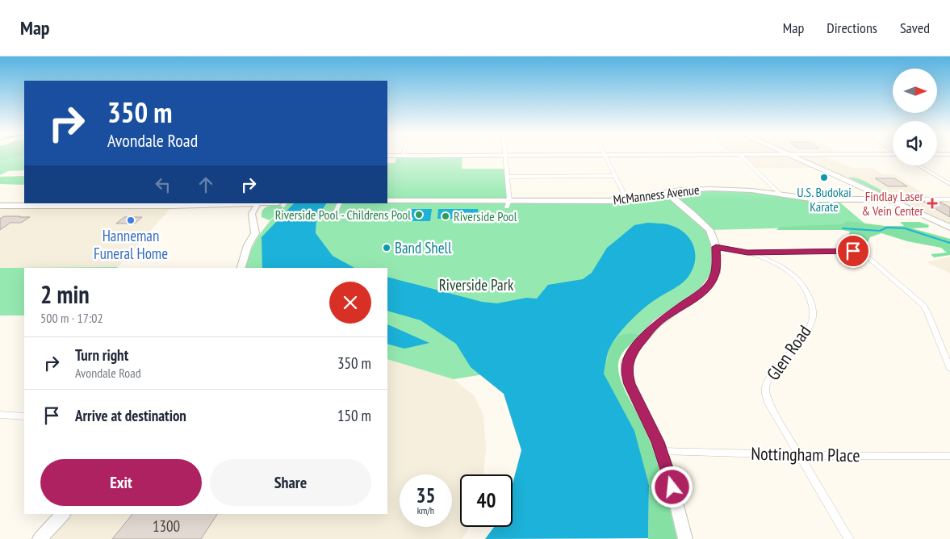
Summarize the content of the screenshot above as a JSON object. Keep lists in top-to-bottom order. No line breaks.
{"streets":{"street":["McManness Avenue","Glen Road","Nottingham Place"]},"crossings":[["Glen Road","Nottingham Place"]],"parks":["Riverside Park"],"places":{"other":["U.S. Budokai Karate","Riverside Pool - Childrens Pool","Riverside Pool","Hanneman Funeral Home","Band Shell"],"health":["Findlay Laser & Vein Center"]},"house_numbers":["1300"],"north":"right","page":{"header":"Map","nav":["Map","Directions","Saved"],"turn":["350 m","Avondale Road"],"heading":["2 min","500 m · 17:02"],"list":[{"name":"Turn right","note":"Avondale Road","value":"350 m"},{"name":"Arrive at destination","value":"150 m"}],"buttons":["Exit","Share"],"speed":"35 km/h","limit":"40"}}
